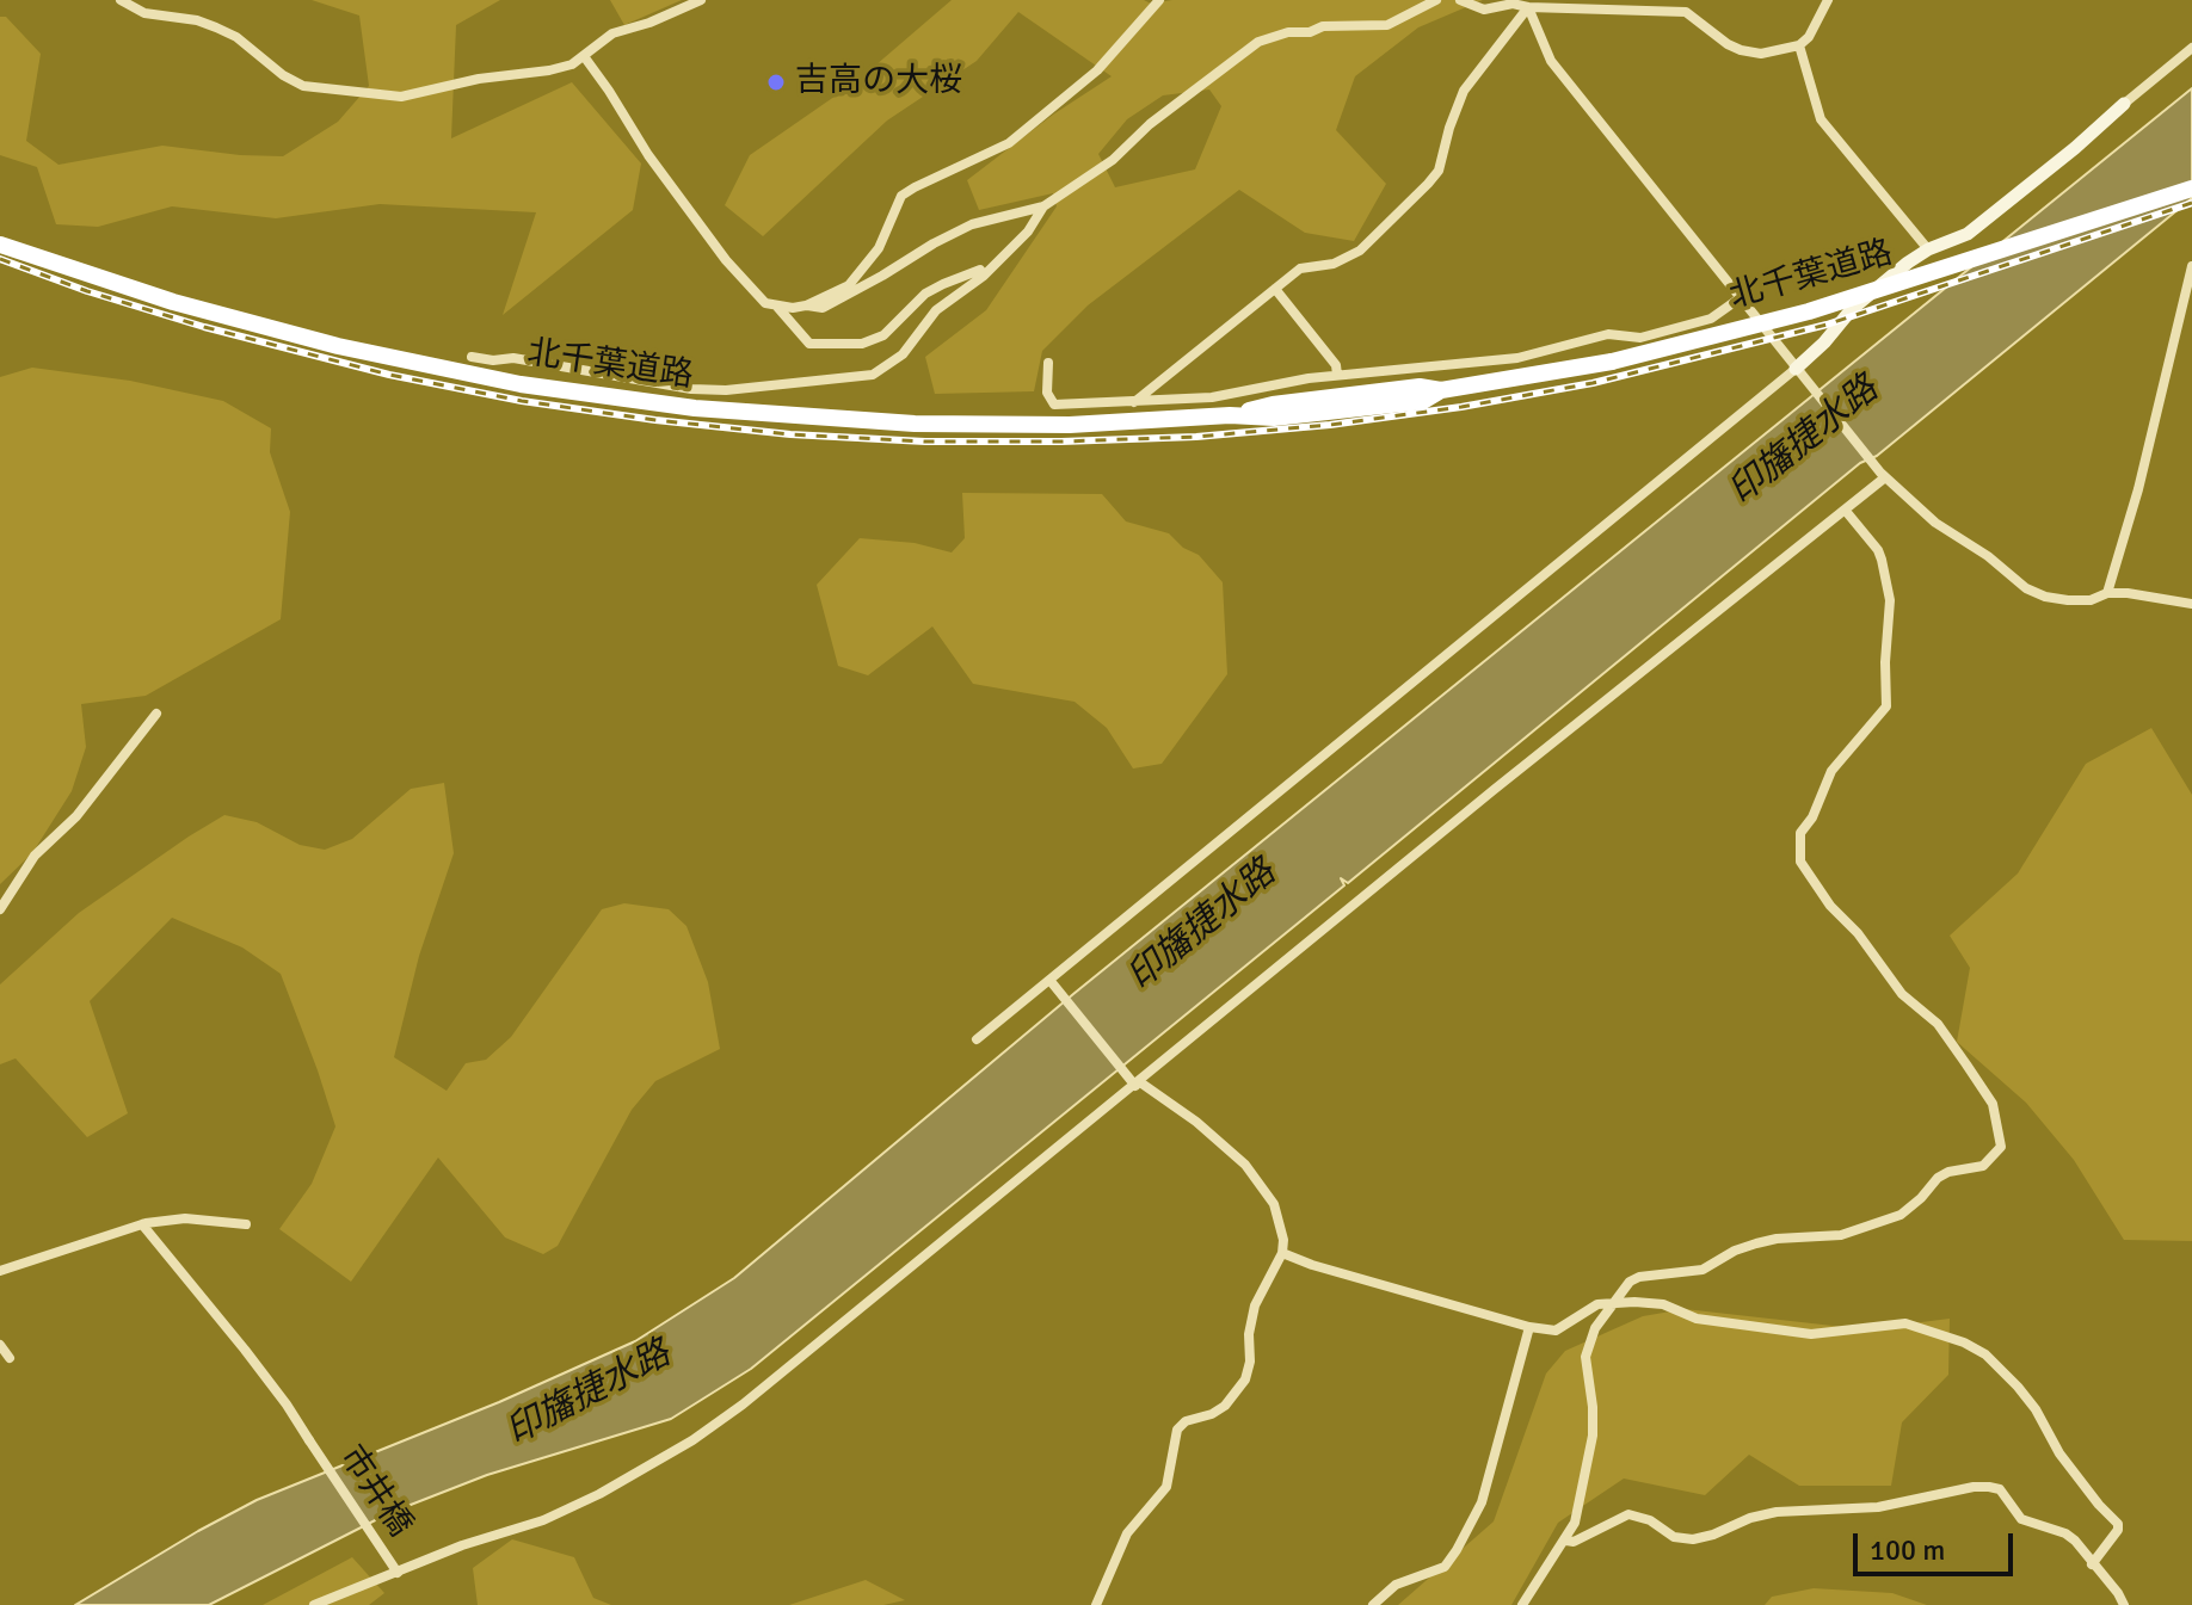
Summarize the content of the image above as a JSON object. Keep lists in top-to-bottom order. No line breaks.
{"streets":{"highway":["北千葉道路"],"street":["市井橋"]},"water":["印旛捷水路"],"places":["吉高の大桜"],"scale_bar":"100 m"}
